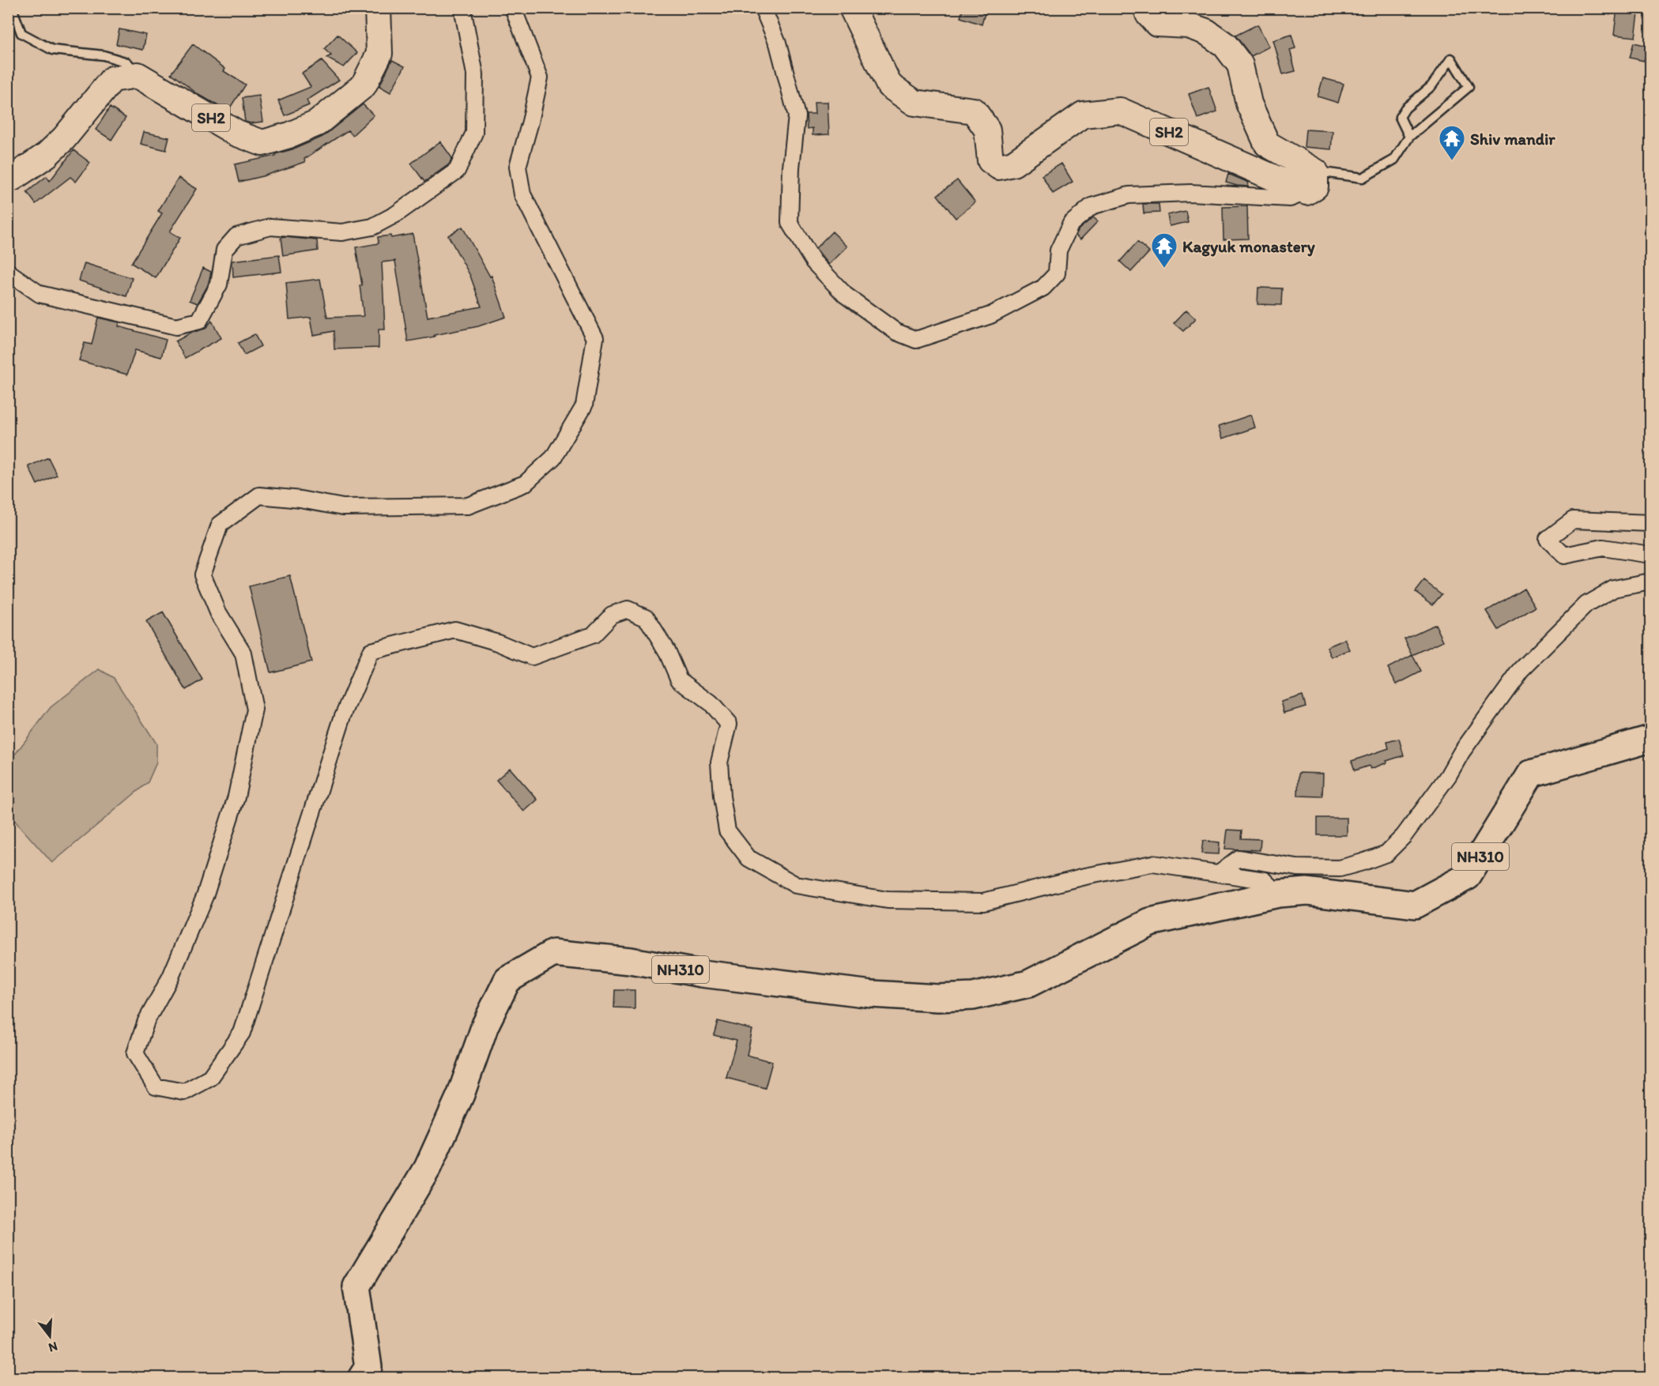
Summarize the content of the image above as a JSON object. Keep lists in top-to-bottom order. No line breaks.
{"streets":{"highway":["NH310"],"main road":["SH2"]},"places":{"temple":["Shiv mandir","Kagyuk monastery"]},"north":"bottom"}
